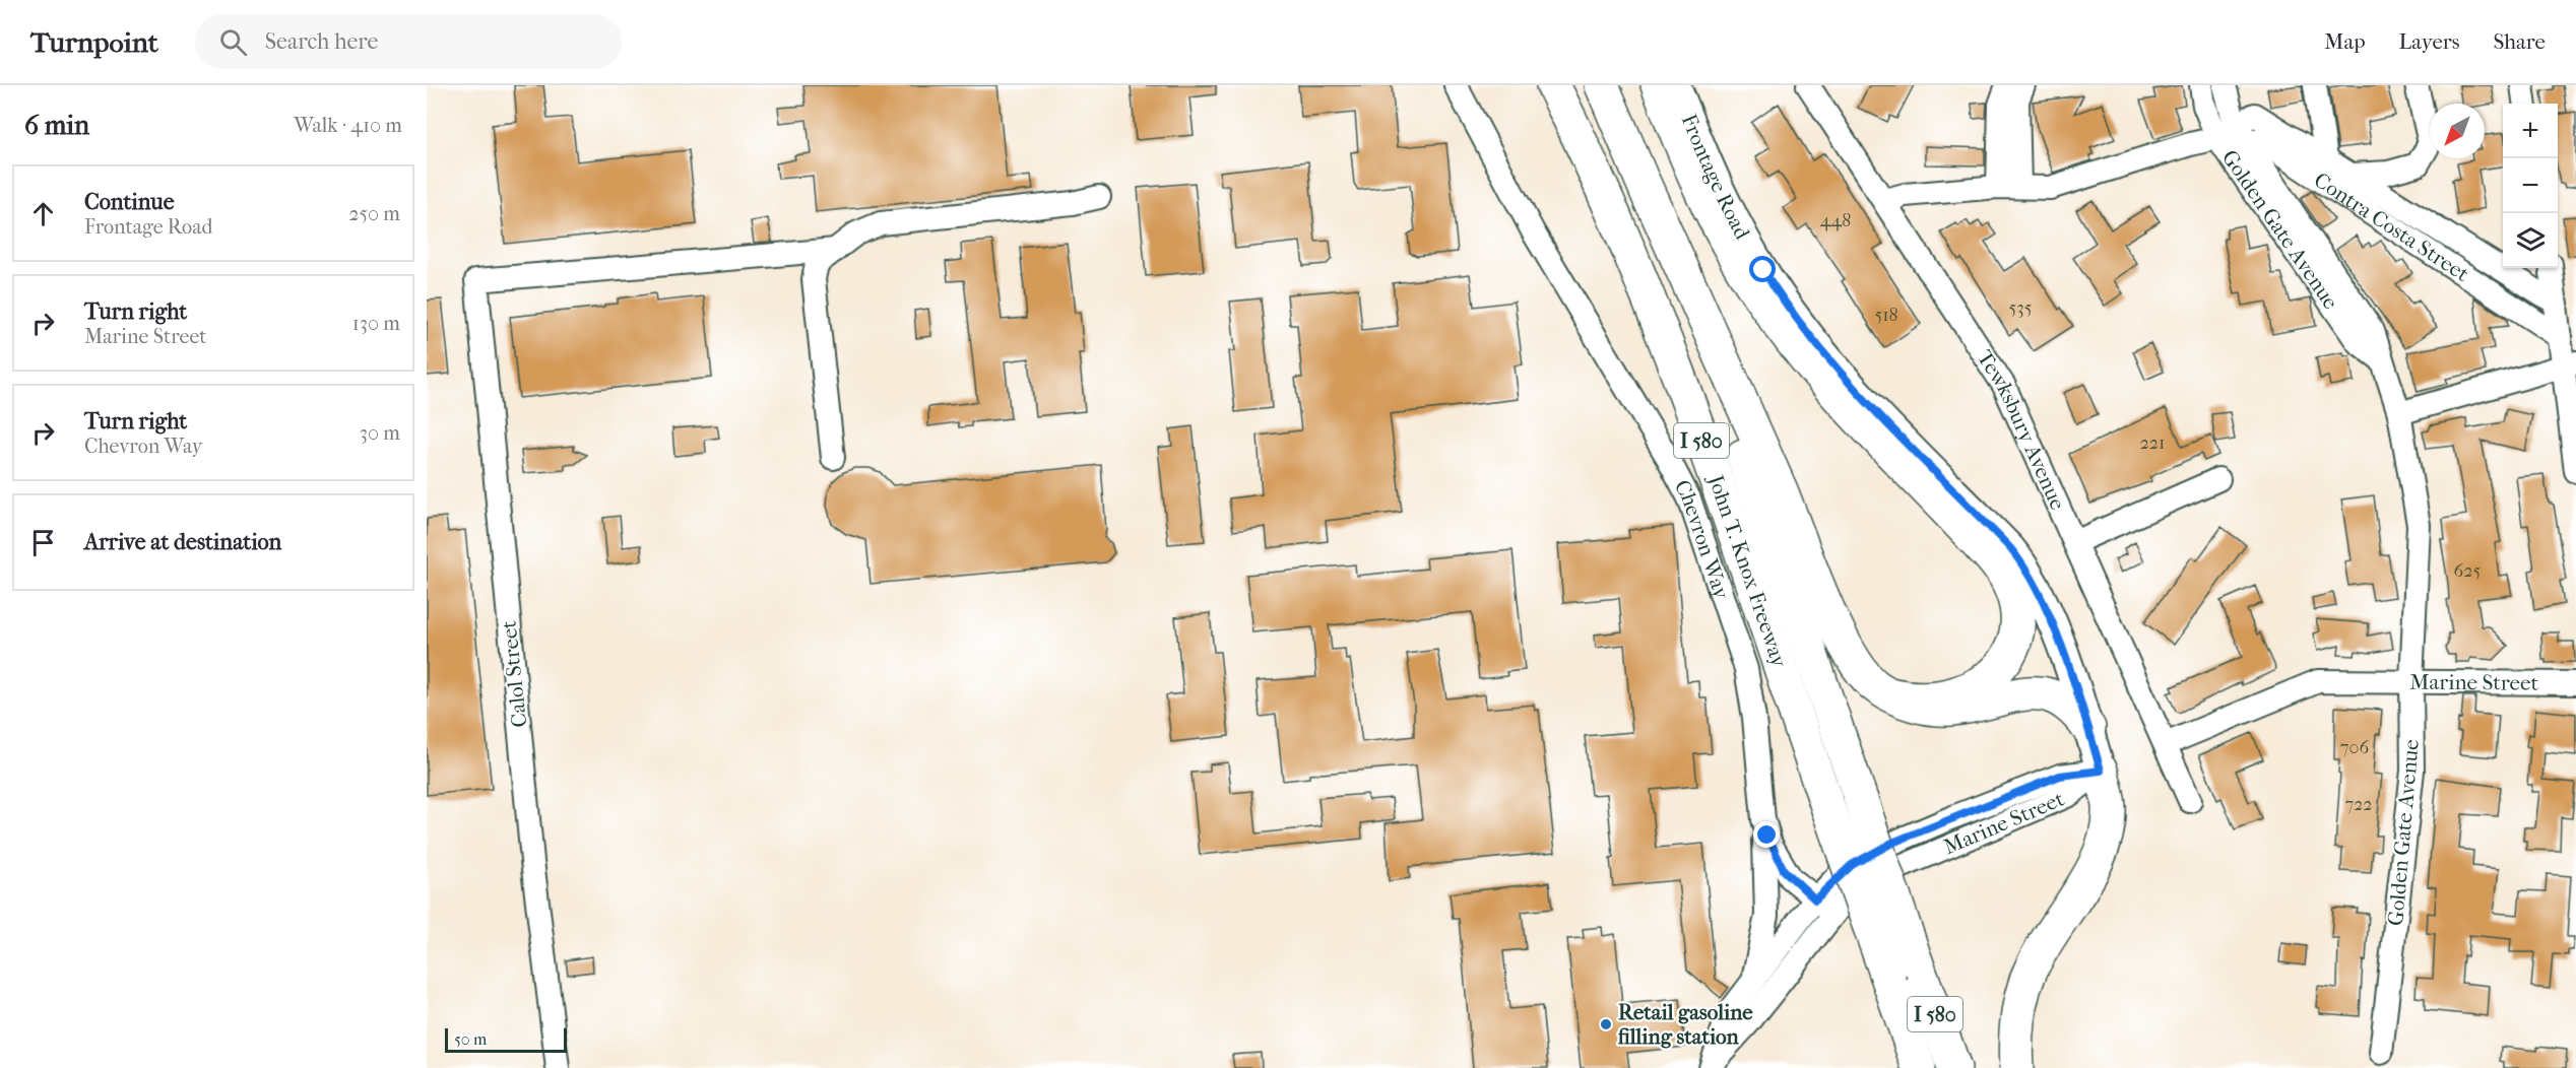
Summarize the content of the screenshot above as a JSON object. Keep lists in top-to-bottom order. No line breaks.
{"streets":{"highway":["I 580","John T. Knox Freeway"],"main road":["Frontage Road"],"street":["Contra Costa Street","Golden Gate Avenue","Tewksbury Avenue","Chevron Way","Calol Street","Marine Street"]},"crossings":[["Frontage Road","Marine Street"],["Contra Costa Street","Golden Gate Avenue"],["Golden Gate Avenue","Marine Street"],["Tewksbury Avenue","Marine Street"],["Chevron Way","Marine Street"]],"places":["Retail gasoline filling station"],"house_numbers":["448","535","518","221","625","706","722"],"scale_bar":"50 m","north":"bottom left","page":{"header":"Turnpoint","search":"Search here","nav":["Map","Layers","Share"],"heading":["6 min","Walk · 410 m"],"map_buttons":["+","−"],"list":[["Continue","Frontage Road","250 m"],["Turn right","Marine Street","130 m"],["Turn right","Chevron Way","30 m"],"Arrive at destination"],"scale":"50 m"}}
